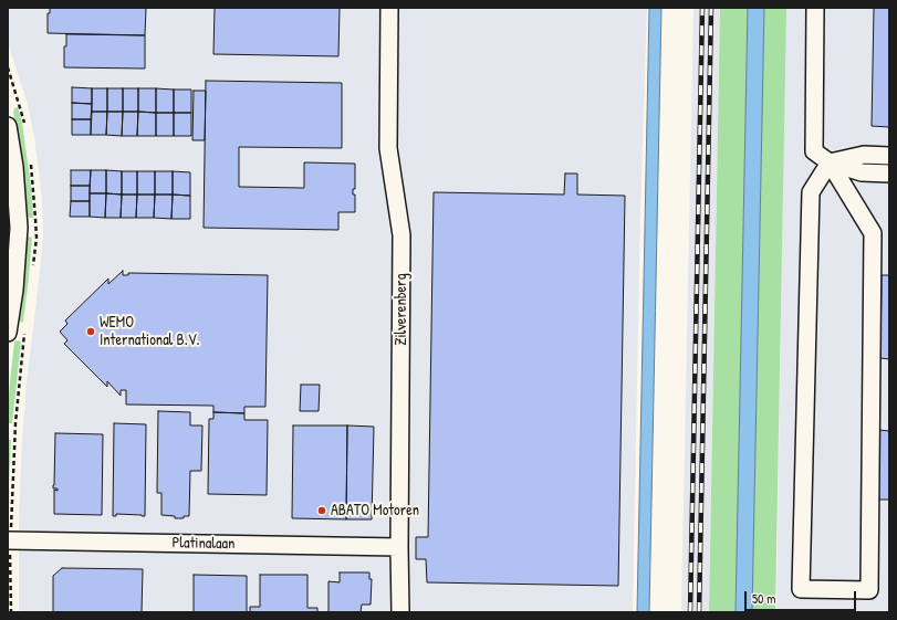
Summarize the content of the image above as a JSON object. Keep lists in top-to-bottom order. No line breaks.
{"streets":{"street":["Zilverenberg","Platinalaan"]},"crossings":[["Zilverenberg","Platinalaan"]],"places":["WEMO International B.V.","ABATO Motoren"],"scale_bar":"50 m"}
